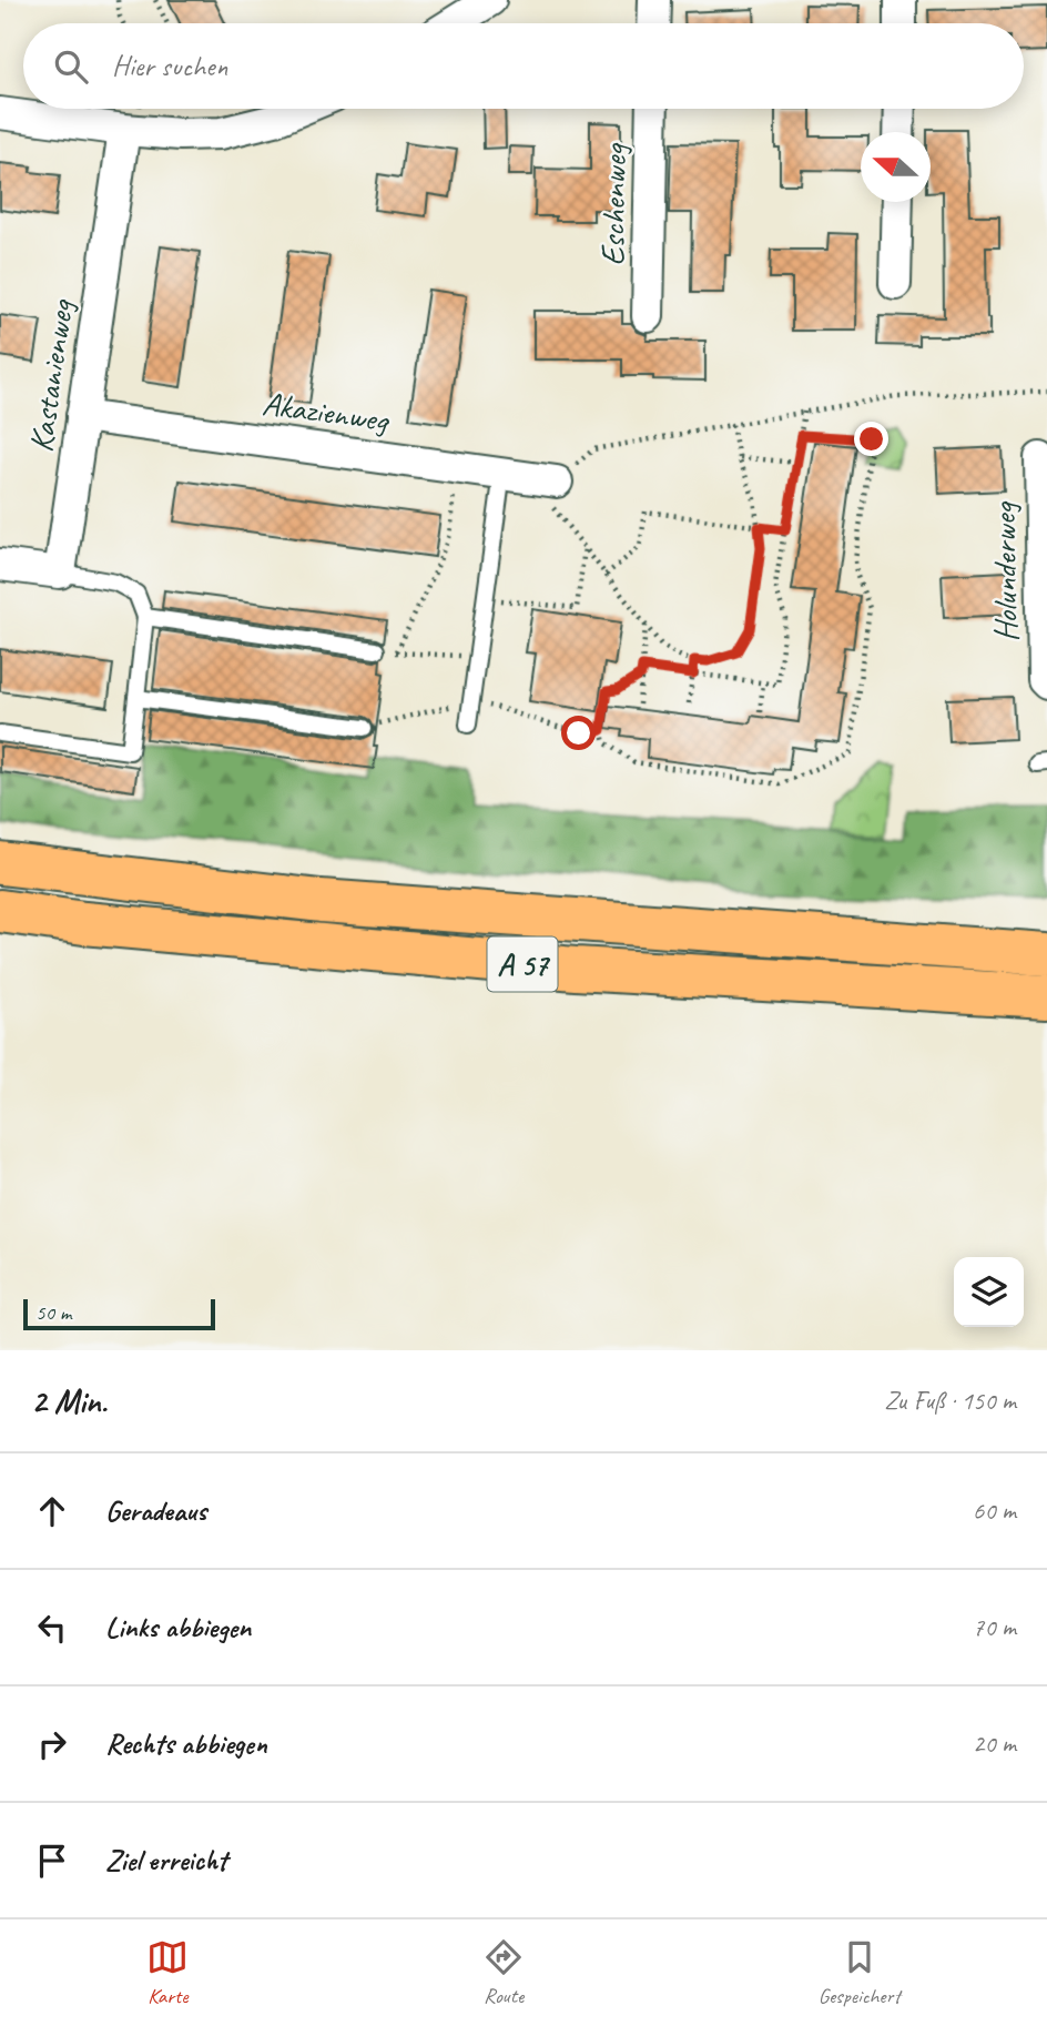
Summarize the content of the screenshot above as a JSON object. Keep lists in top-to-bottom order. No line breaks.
{"streets":{"highway":["A 57"],"street":["Eschenweg","Kastanienweg","Akazienweg","Holunderweg"]},"crossings":[["Kastanienweg","Akazienweg"]],"scale_bar":"50 m","north":"left","page":{"search":"Hier suchen","scale":"50 m","heading":["2 Min.","Zu Fuß · 150 m"],"list":[["Geradeaus","60 m"],["Links abbiegen","70 m"],["Rechts abbiegen","20 m"],"Ziel erreicht"],"nav":["Karte","Route","Gespeichert"]}}
